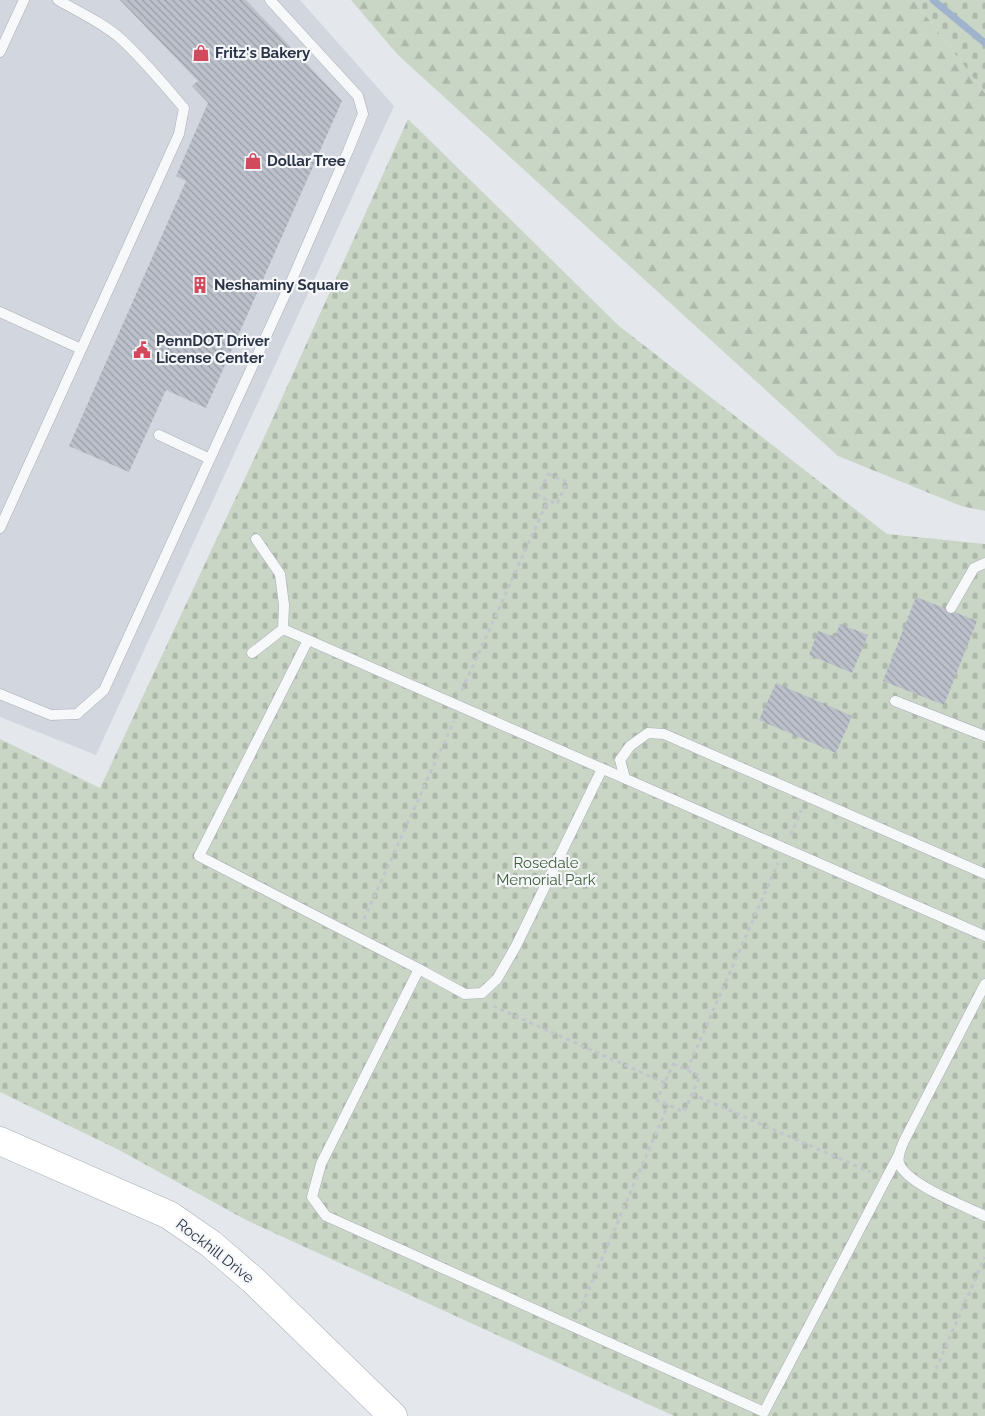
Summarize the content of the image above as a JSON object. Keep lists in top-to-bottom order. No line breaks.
{"streets":{"street":["Rockhill Drive"]},"parks":["Rosedale Memorial Park"],"places":{"shop":["Fritz's Bakery","Dollar Tree"],"building":["Neshaminy Square"],"public building":["PennDOT Driver License Center"]}}
